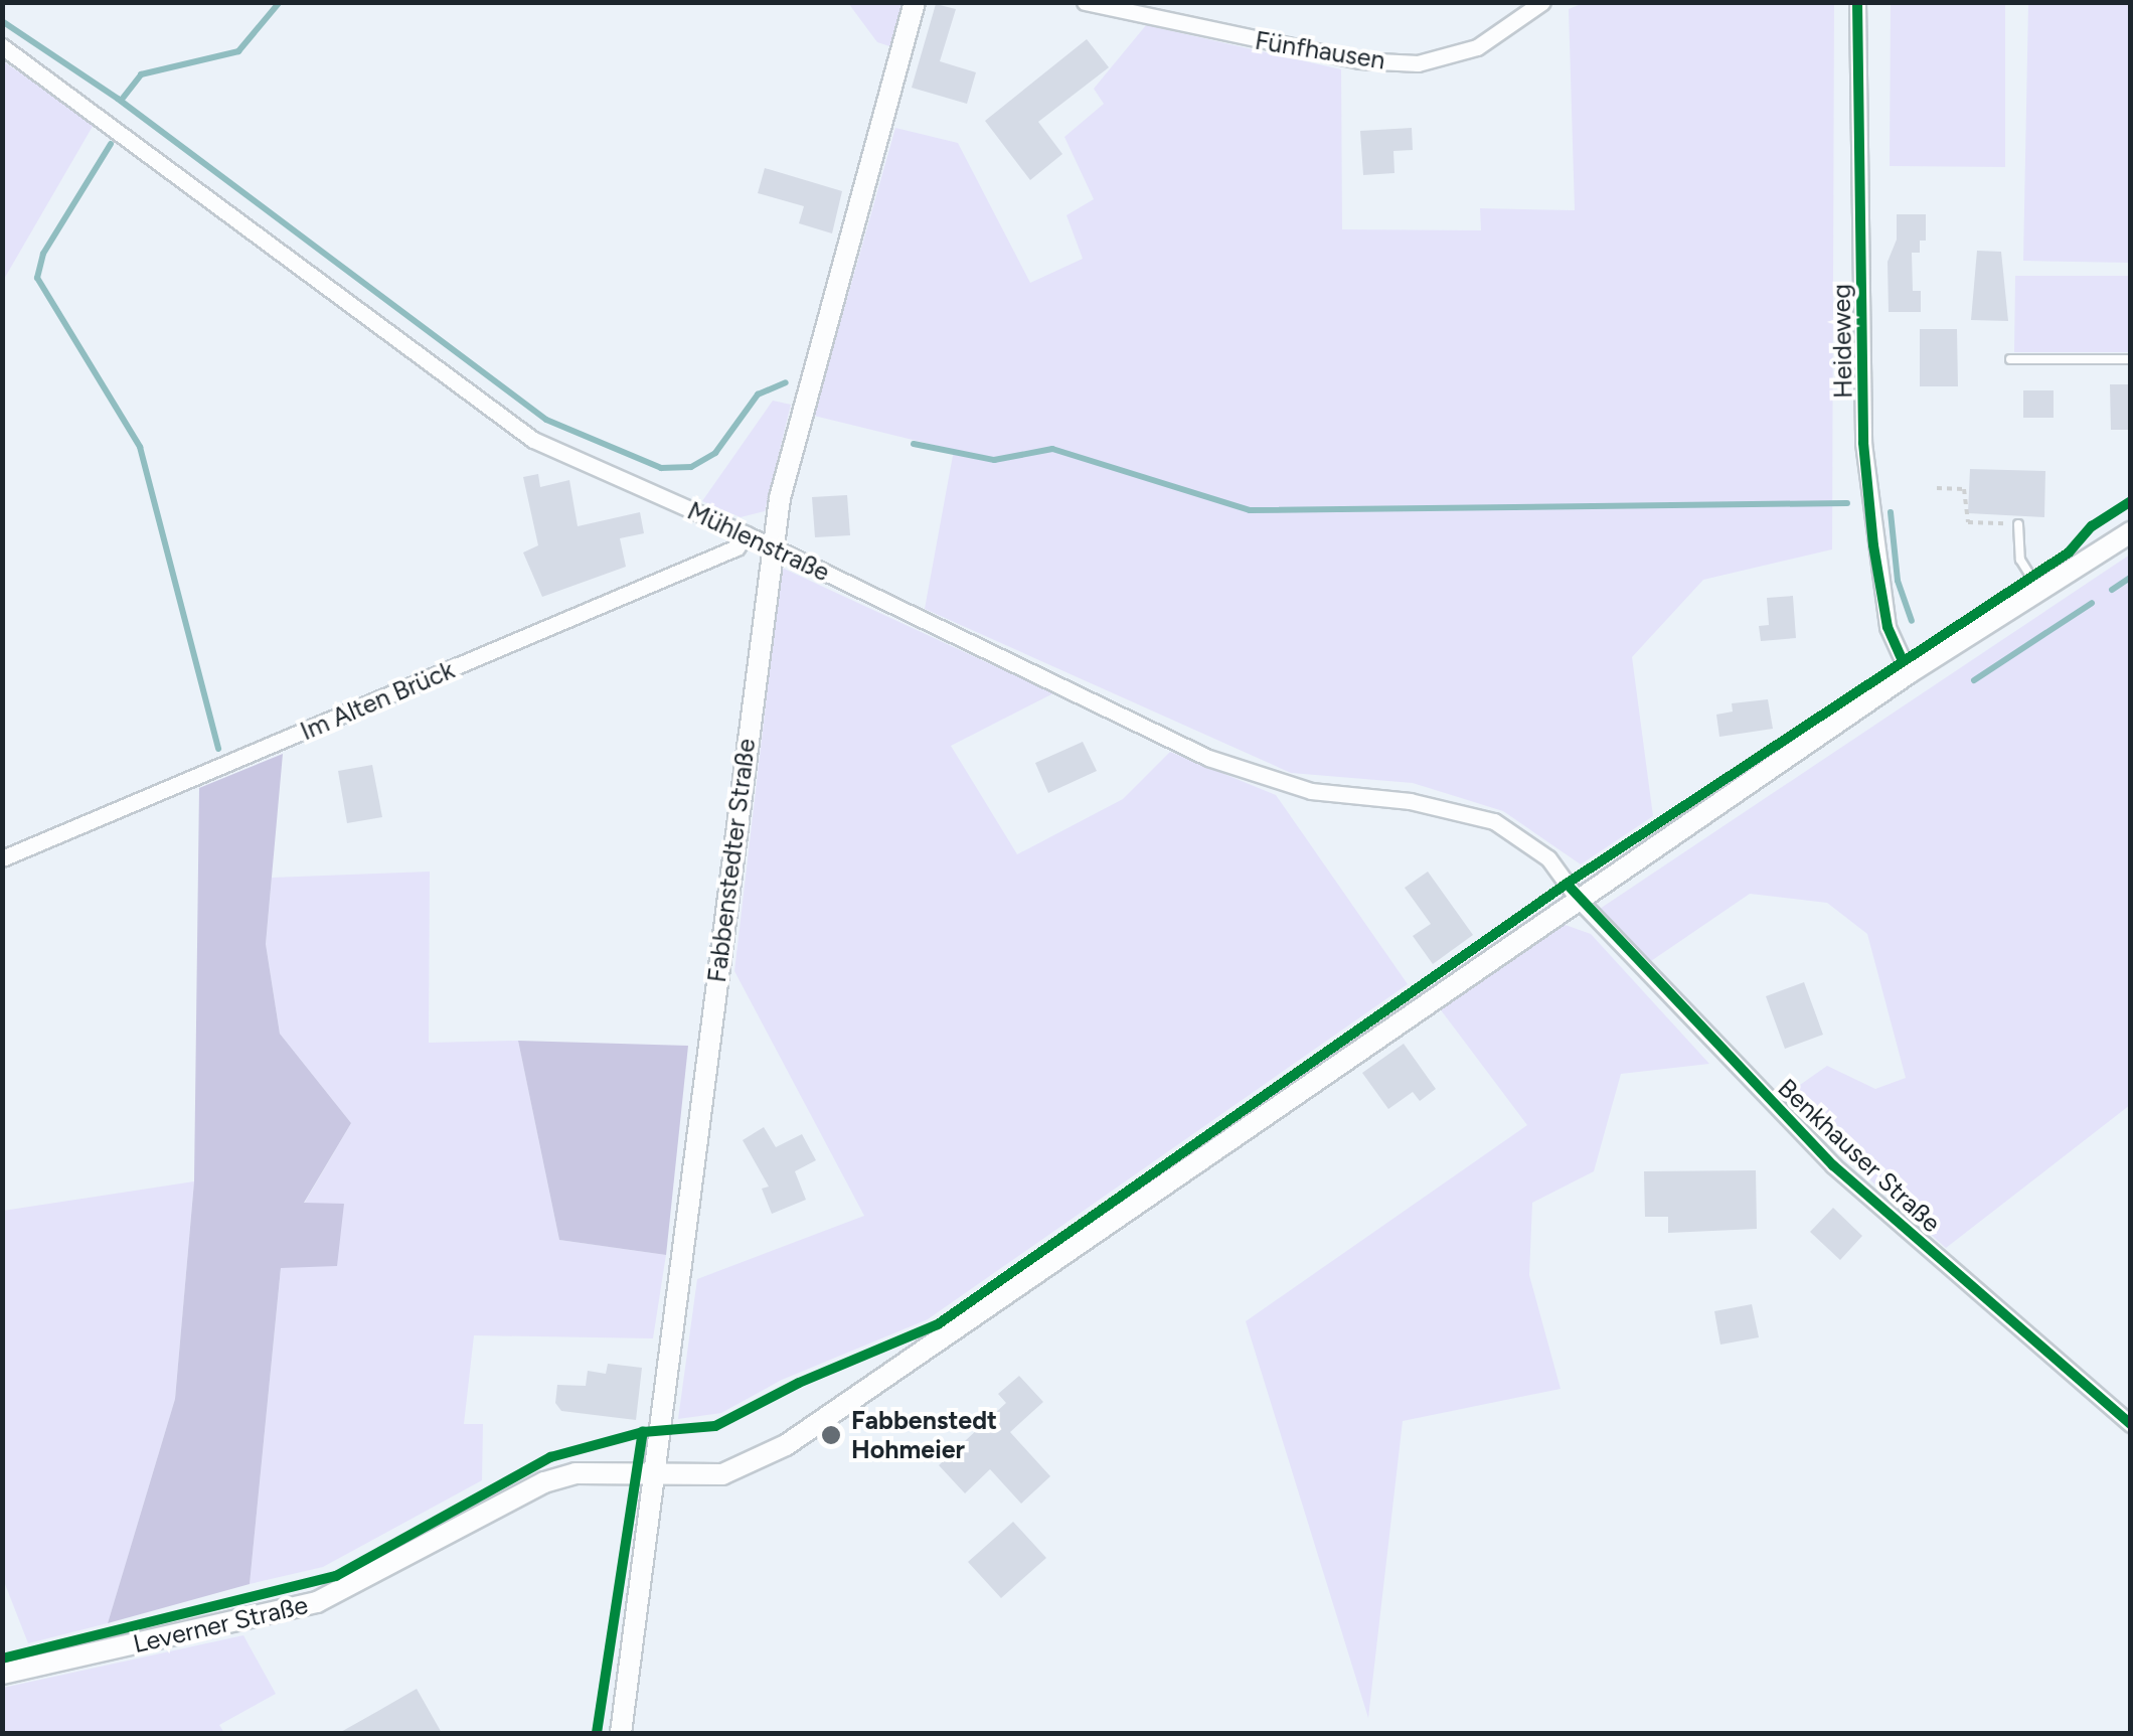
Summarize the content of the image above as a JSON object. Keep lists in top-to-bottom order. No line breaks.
{"streets":{"street":["Fünfhausen","Heideweg","Mühlenstraße","Im Alten Brück","Fabbenstedter Straße","Benkhauser Straße","Leverner Straße"]},"crossings":[["Heideweg","Leverner Straße"],["Mühlenstraße","Im Alten Brück"],["Mühlenstraße","Fabbenstedter Straße"],["Mühlenstraße","Benkhauser Straße"],["Mühlenstraße","Leverner Straße"],["Fabbenstedter Straße","Leverner Straße"],["Benkhauser Straße","Leverner Straße"]],"places":["Fabbenstedt Hohmeier"]}
